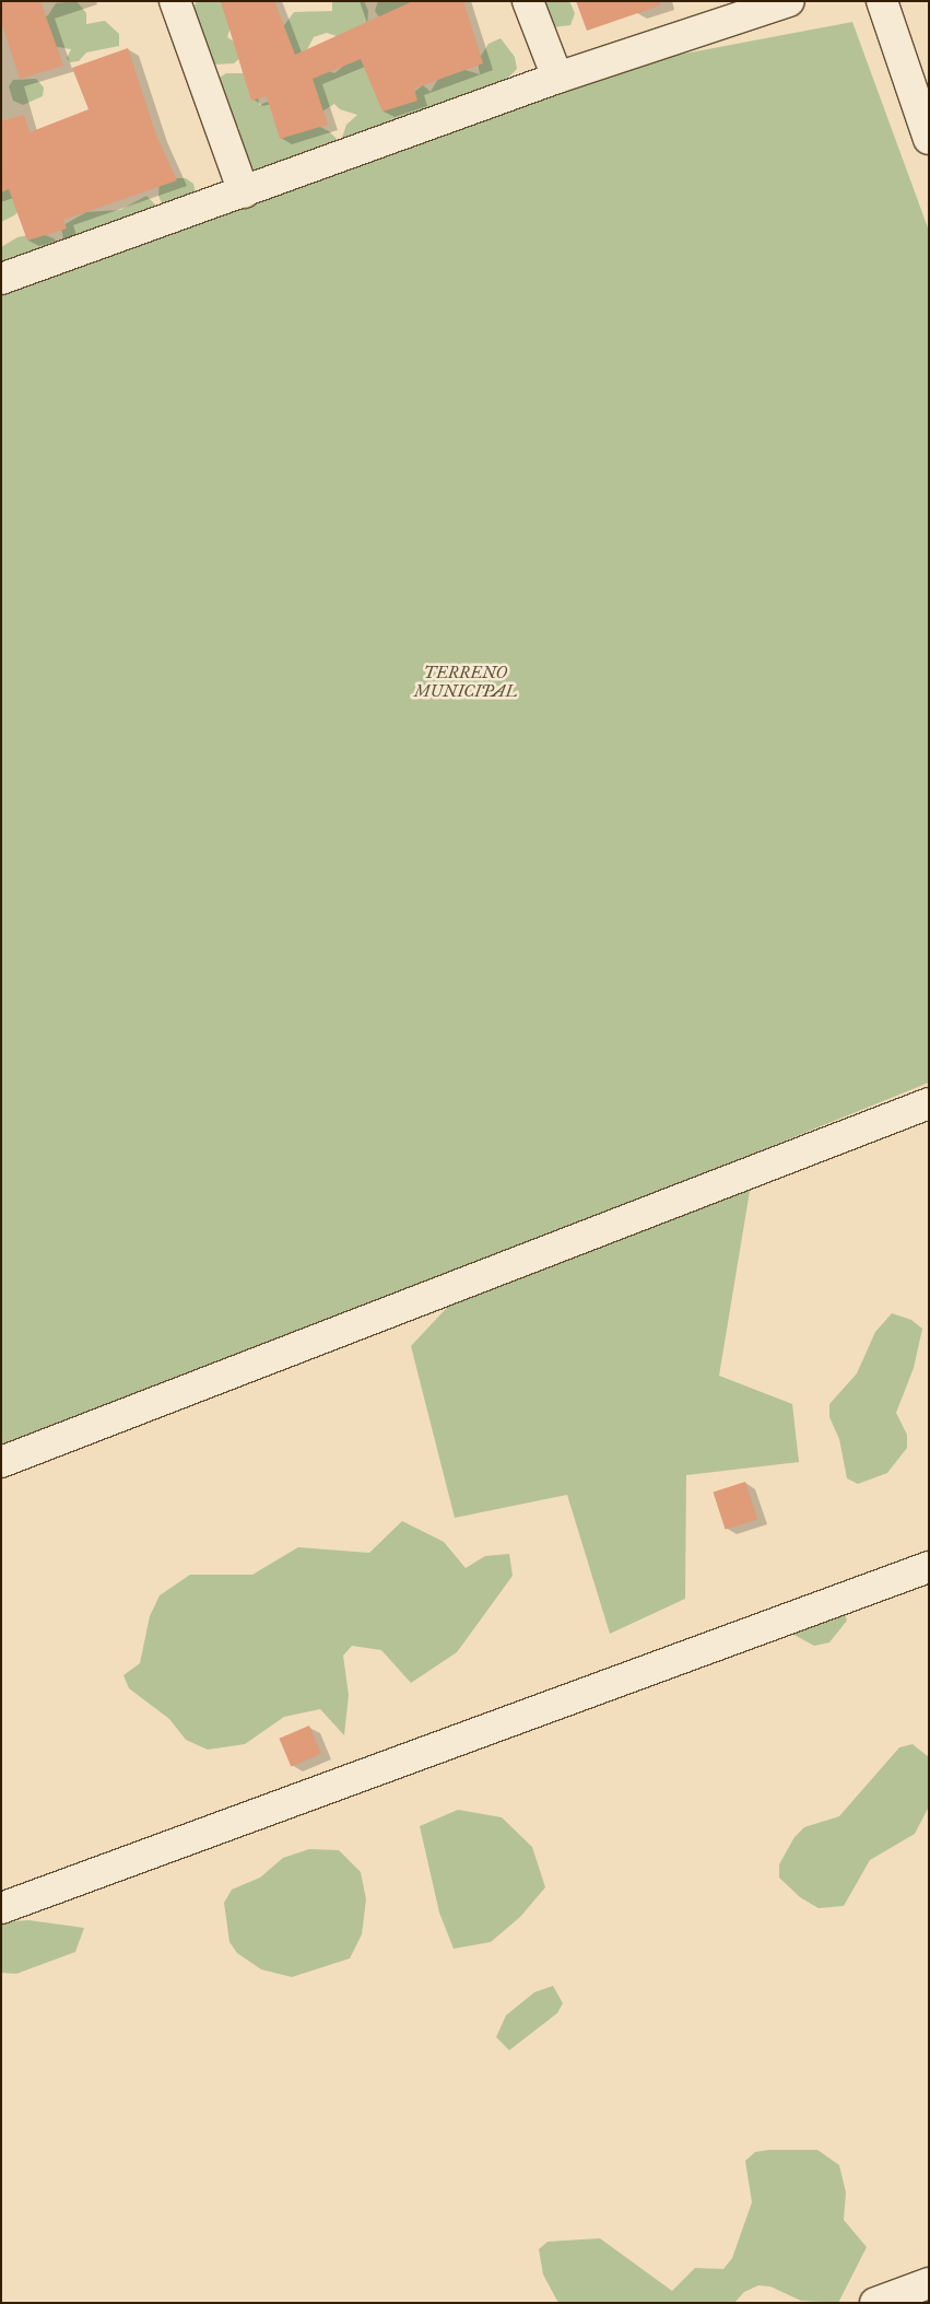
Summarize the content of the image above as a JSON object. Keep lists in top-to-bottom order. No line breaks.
{"parks":["TERRENO MUNICIPAL"]}
